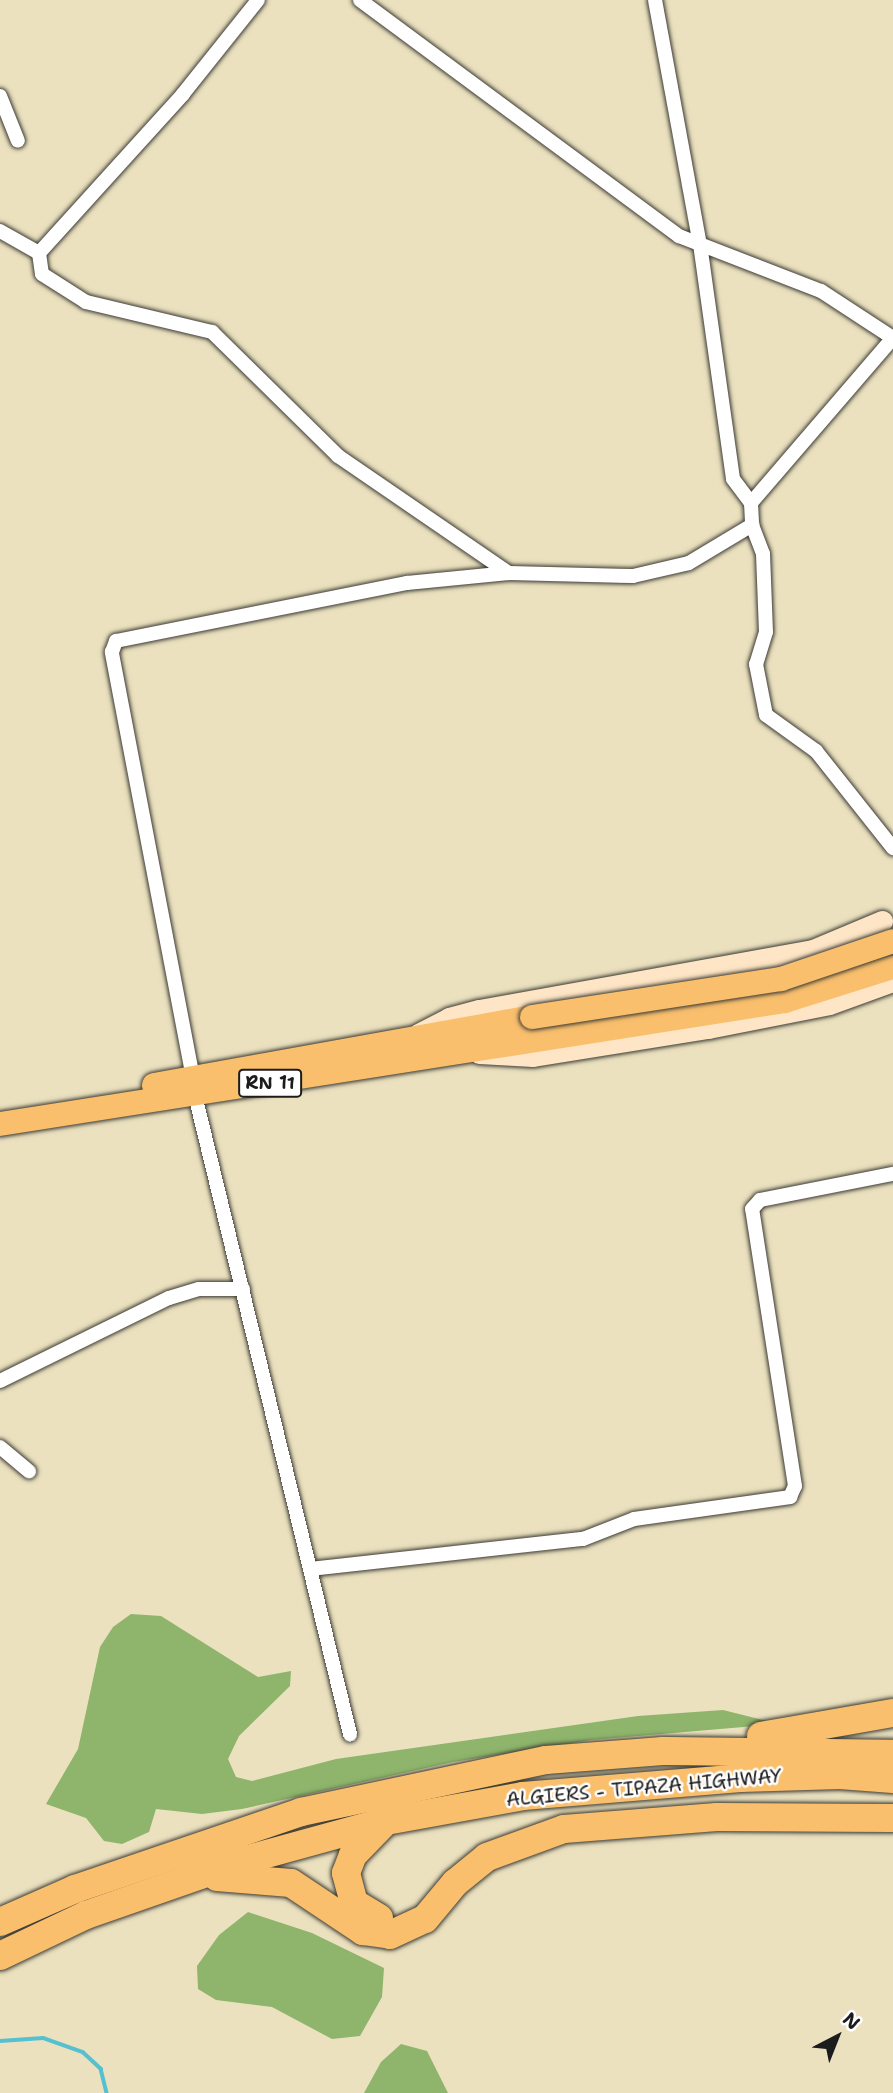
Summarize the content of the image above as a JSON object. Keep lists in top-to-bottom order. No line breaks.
{"streets":{"highway":["RN 11","ALGIERS - TIPAZA HIGHWAY"]},"north":"top right"}
